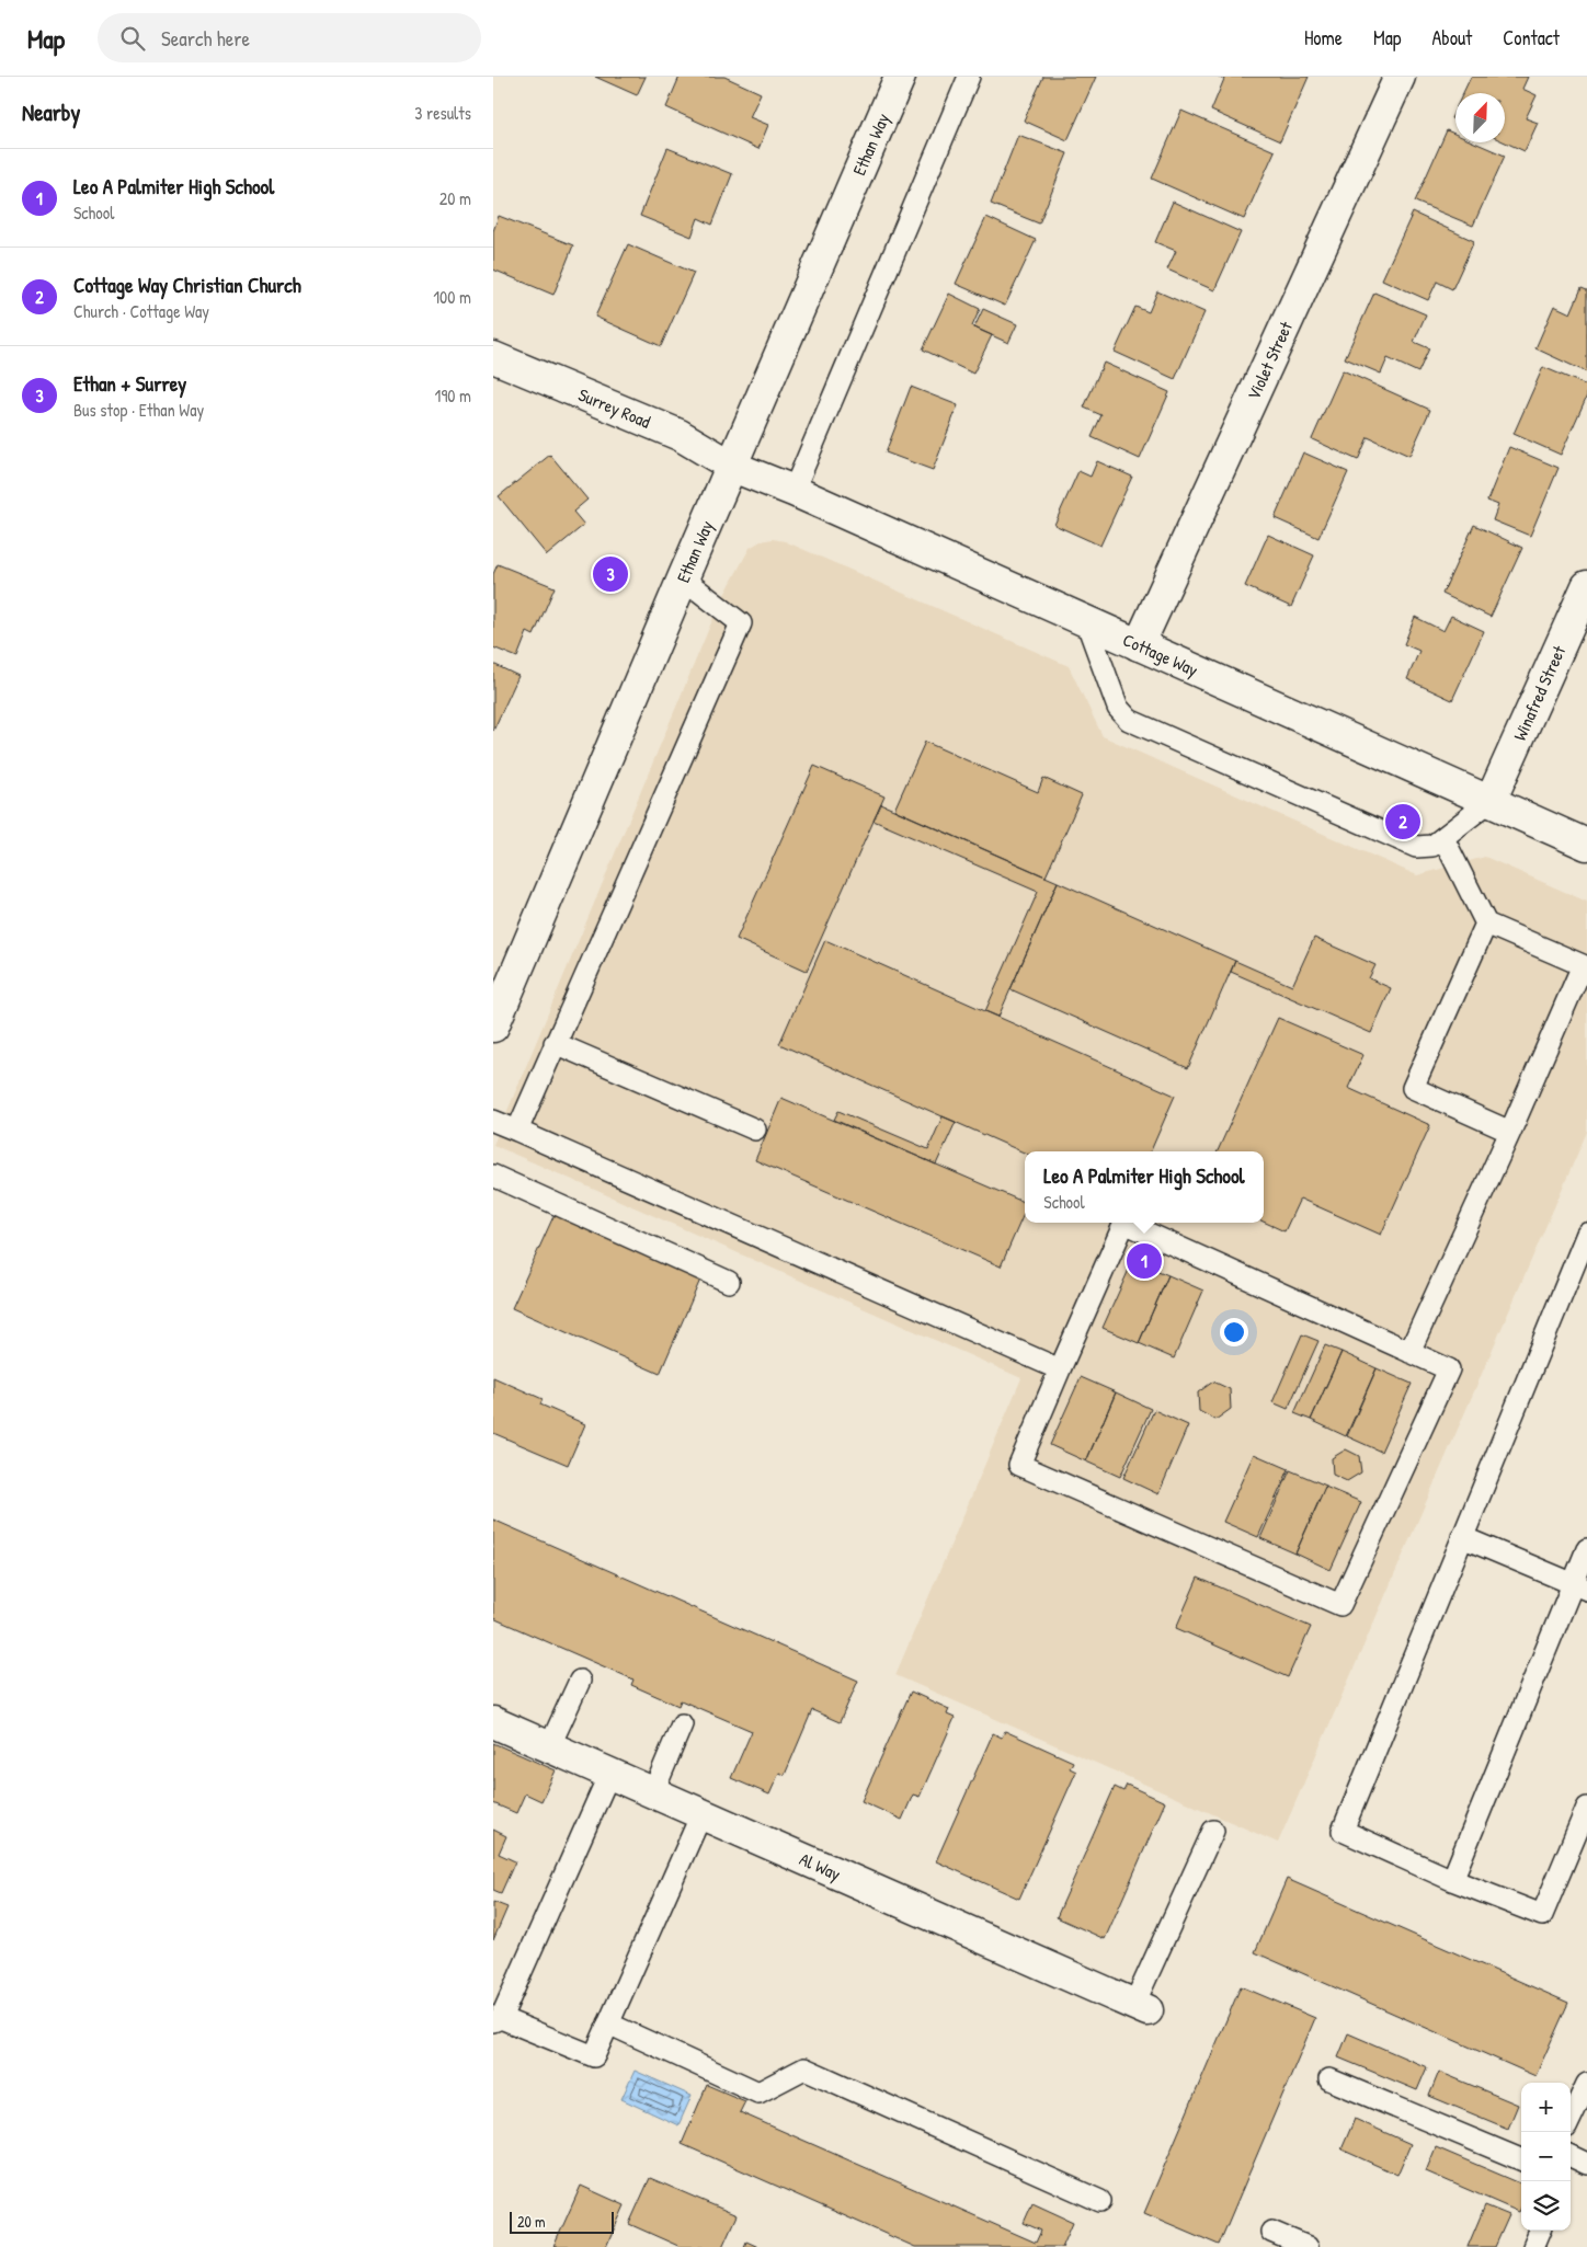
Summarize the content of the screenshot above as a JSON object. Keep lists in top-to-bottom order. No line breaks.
{"streets":{"street":["Ethan Way","Violet Street","Surrey Road","Cottage Way","Winafred Street","Al Way"]},"crossings":[["Ethan Way","Surrey Road"],["Ethan Way","Cottage Way"],["Violet Street","Cottage Way"],["Surrey Road","Cottage Way"],["Cottage Way","Winafred Street"]],"scale_bar":"20 m","north":"top right","page":{"header":"Map","search":"Search here","nav":["Home","Map","About","Contact"],"heading":["Nearby","3 results"],"list":[{"mark":"1","name":"Leo A Palmiter High School","note":"School","value":"20 m"},{"mark":"2","name":"Cottage Way Christian Church","note":"Church · Cottage Way","value":"100 m"},{"mark":"3","name":"Ethan + Surrey","note":"Bus stop · Ethan Way","value":"190 m"}],"pins":["3","2","1"],"popup":["Leo A Palmiter High School","School"],"map_buttons":["+","−"],"scale":"20 m"}}
